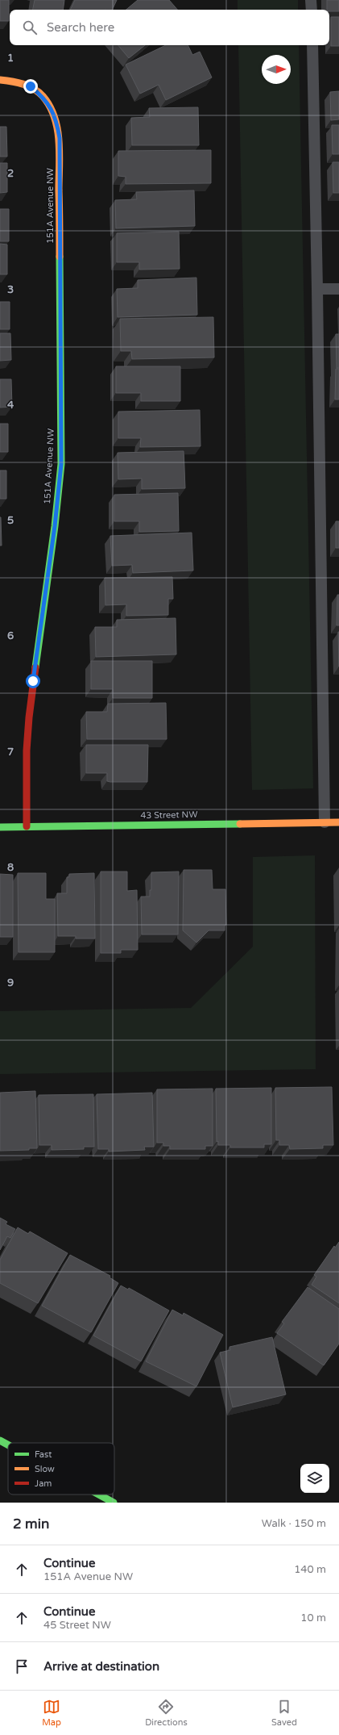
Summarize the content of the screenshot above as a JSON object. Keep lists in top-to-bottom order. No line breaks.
{"streets":{"street":["151A Avenue NW","43 Street NW"]},"crossings":[["151A Avenue NW","43 Street NW"]],"legend":["Fast","Slow","Jam"],"north":"right","page":{"search":"Search here","heading":["2 min","Walk · 150 m"],"list":[["Continue","151A Avenue NW","140 m"],["Continue","45 Street NW","10 m"],"Arrive at destination"],"nav":["Map","Directions","Saved"]},"grid":{"rows":["1","2","3","4","5","6","7","8","9"]}}
